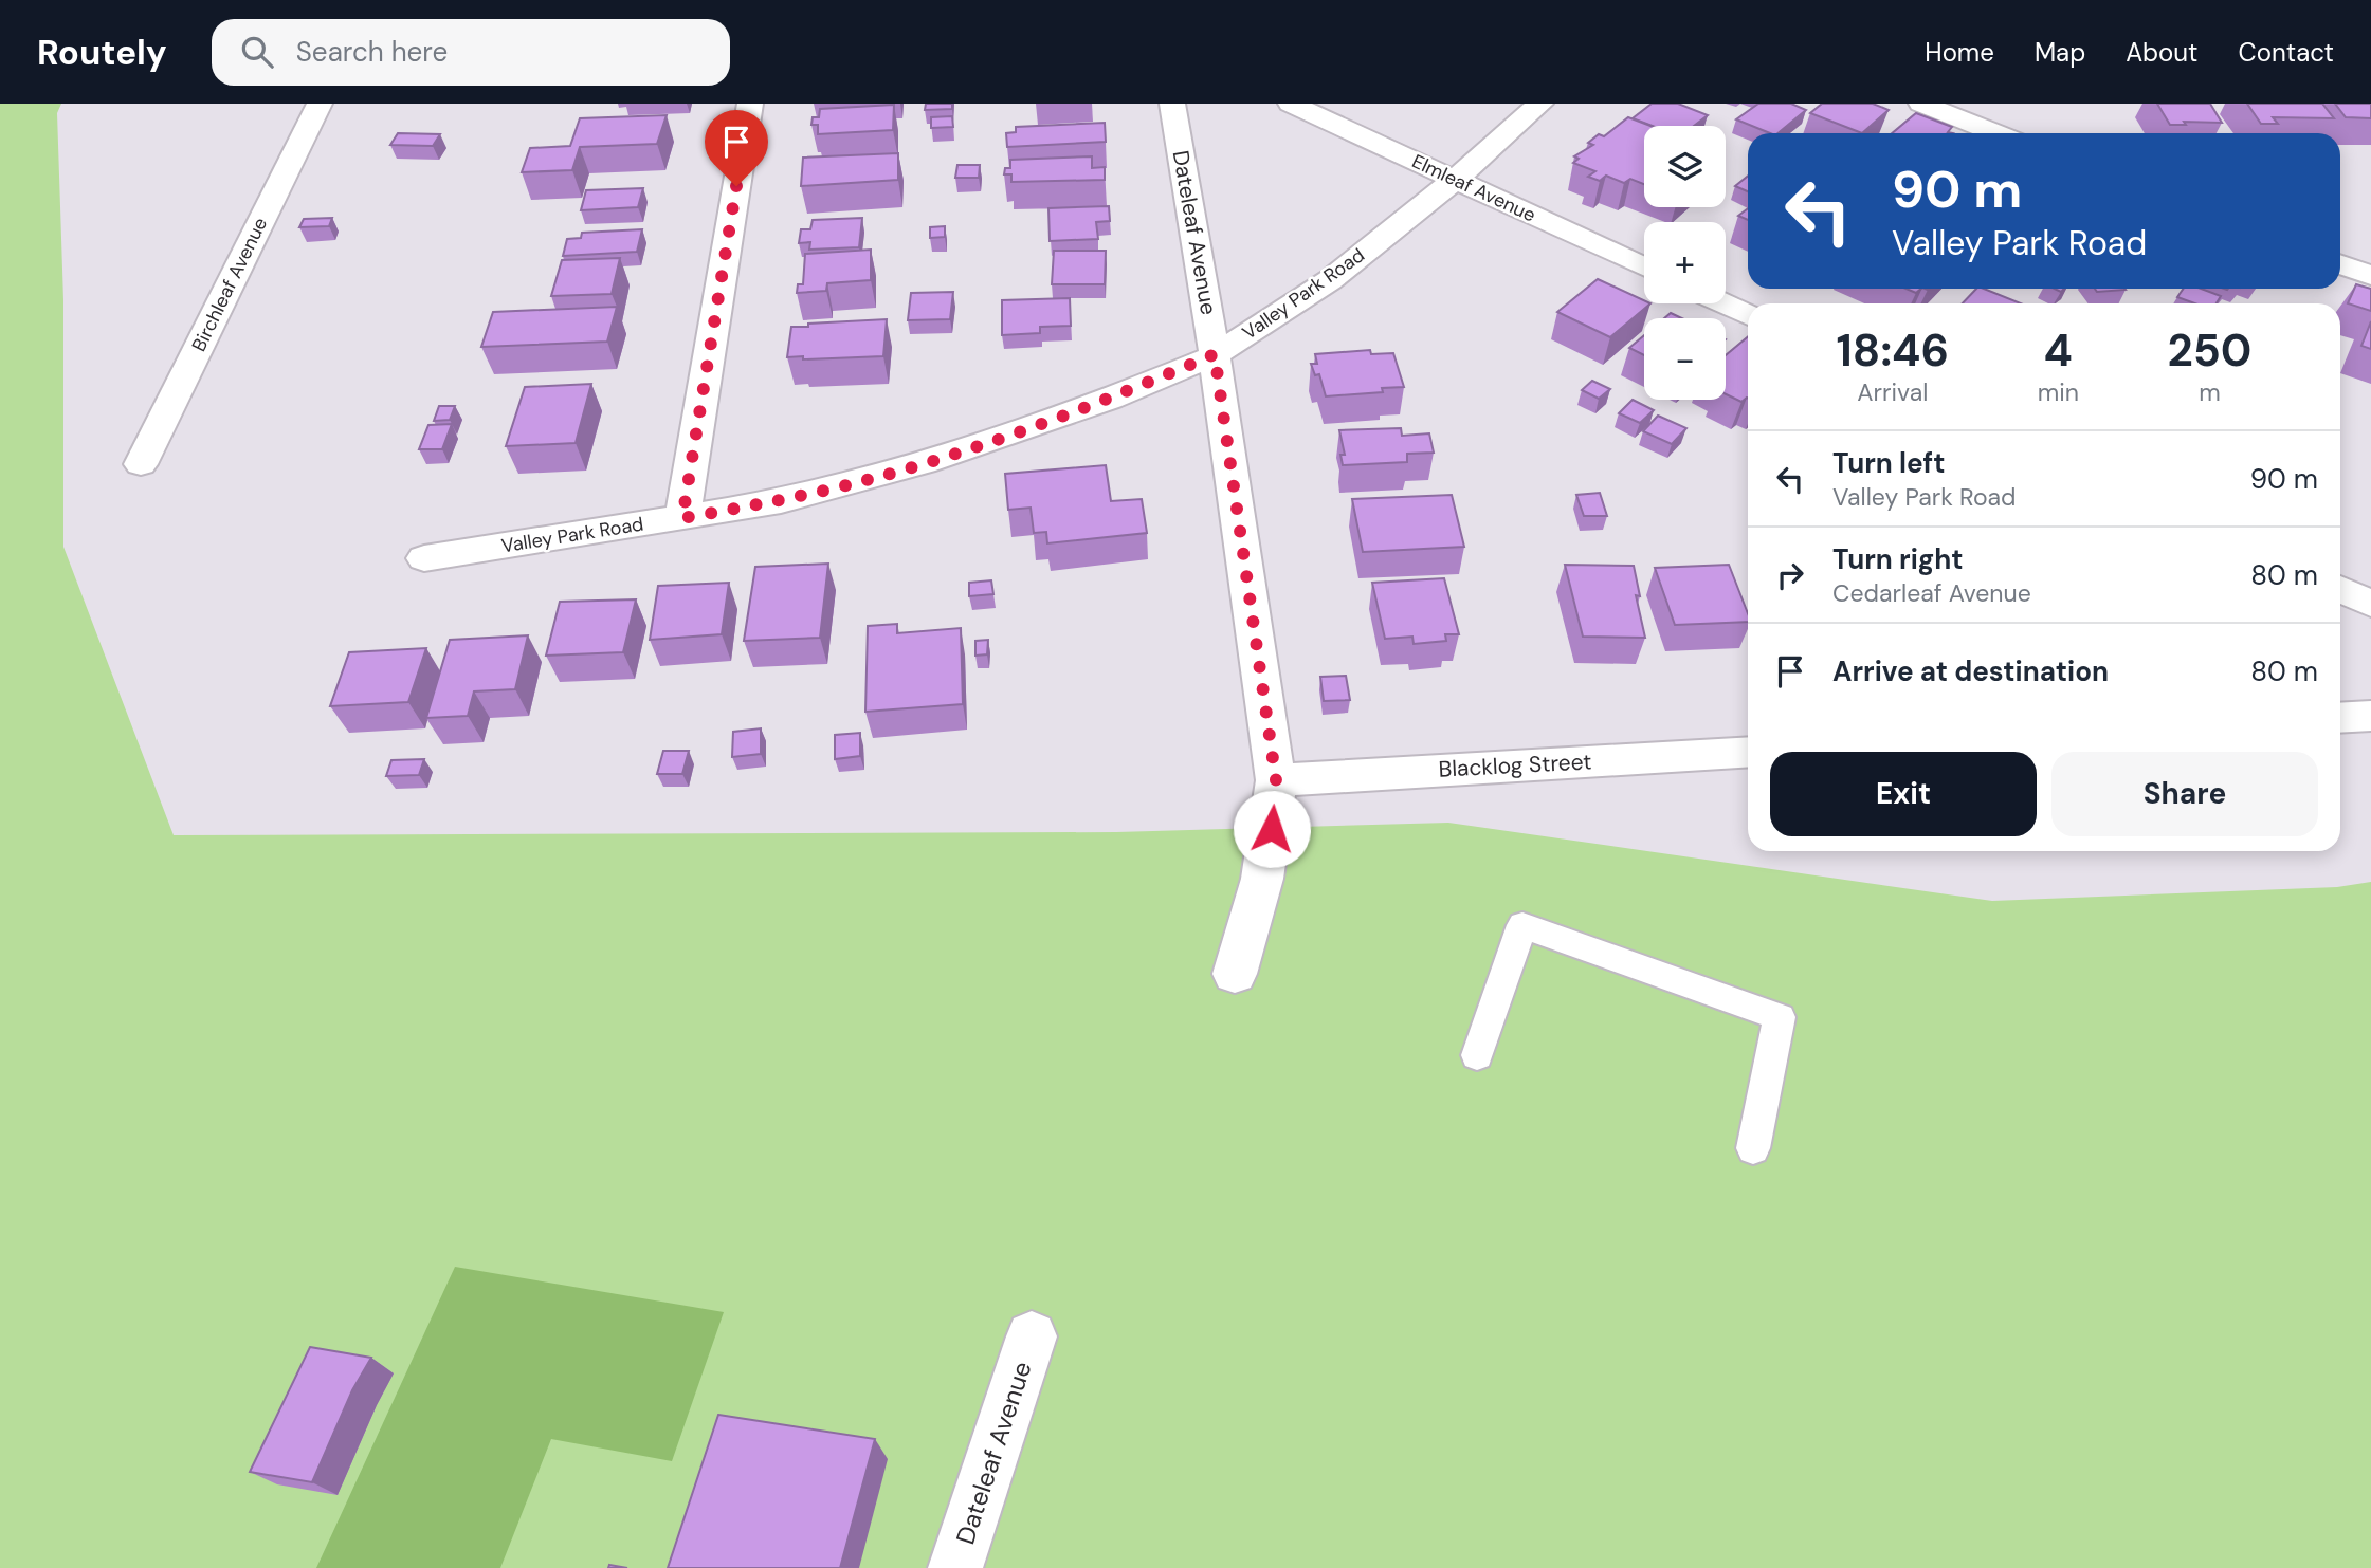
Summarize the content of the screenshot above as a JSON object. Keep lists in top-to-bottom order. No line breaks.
{"streets":{"street":["Elmleaf Avenue","Dateleaf Avenue","Birchleaf Avenue","Valley Park Road","Blacklog Street"]},"crossings":[["Elmleaf Avenue","Valley Park Road"],["Dateleaf Avenue","Valley Park Road"],["Dateleaf Avenue","Blacklog Street"]],"page":{"header":"Routely","search":"Search here","nav":["Home","Map","About","Contact"],"map_buttons":["+","−"],"turn":["90 m","Valley Park Road"],"eta":["18:46","Arrival","4","min","250","m"],"list":[{"name":"Turn left","note":"Valley Park Road","value":"90 m"},{"name":"Turn right","note":"Cedarleaf Avenue","value":"80 m"},{"name":"Arrive at destination","value":"80 m"}],"buttons":["Exit","Share"]}}
